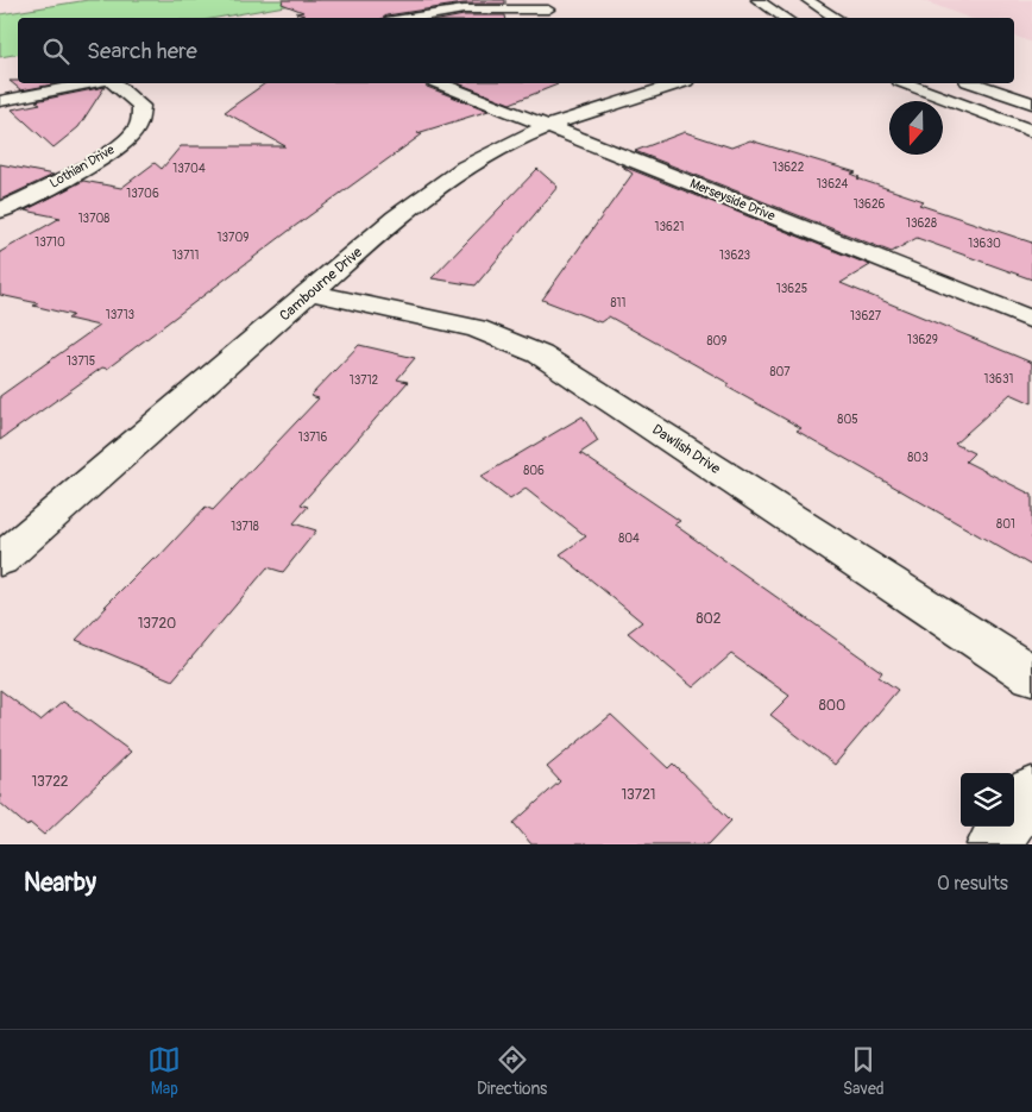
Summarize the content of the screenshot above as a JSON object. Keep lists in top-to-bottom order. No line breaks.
{"streets":{"street":["Lothian Drive","Merseyside Drive","Cambourne Drive","Dawlish Drive"]},"crossings":[["Merseyside Drive","Cambourne Drive"],["Cambourne Drive","Dawlish Drive"]],"house_numbers":["13622","13704","13624","13706","13626","13708","13628","13621","13709","13710","13630","13711","13623","13625","811","13713","13627","13629","809","13715","807","13631","13712","805","13716","803","806","801","13718","804","802","13720","800","13722","13721"],"north":"bottom","page":{"search":"Search here","heading":["Nearby","0 results"],"nav":["Map","Directions","Saved"]}}
